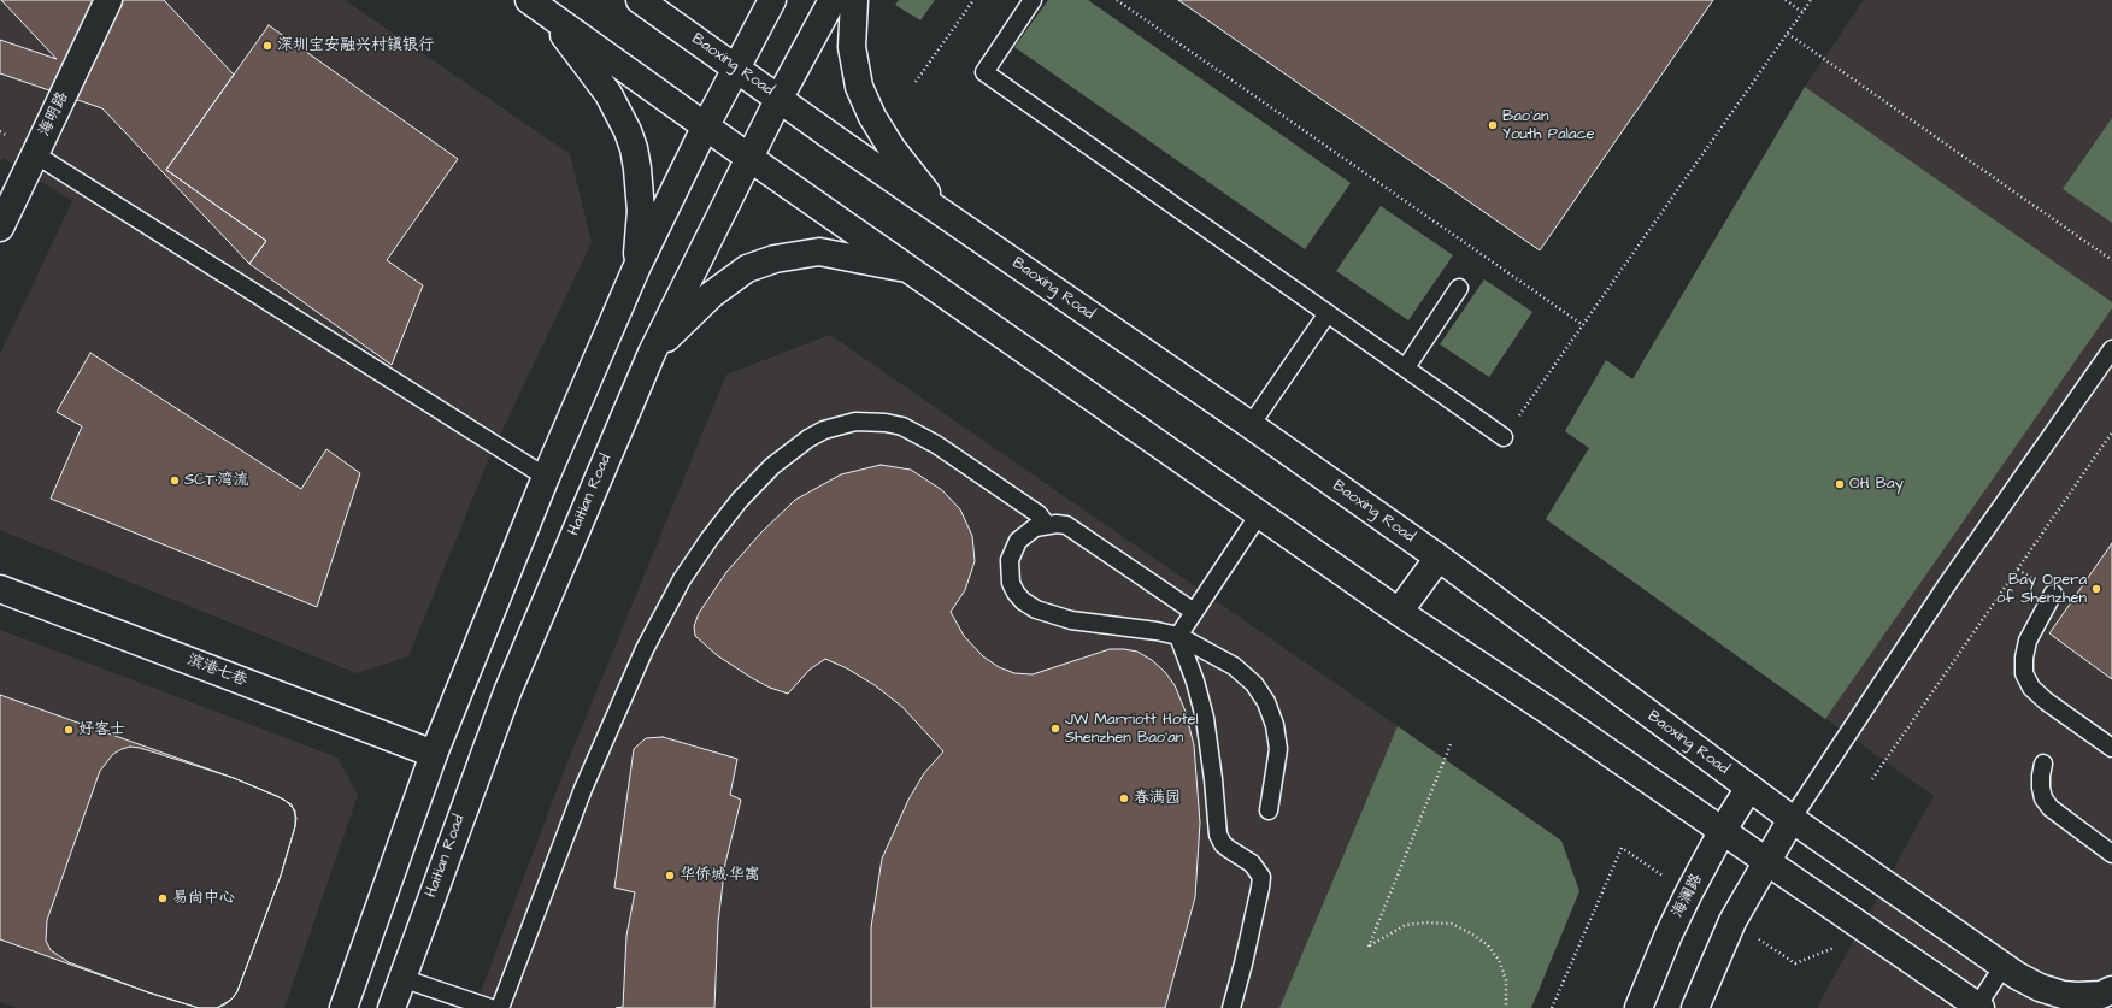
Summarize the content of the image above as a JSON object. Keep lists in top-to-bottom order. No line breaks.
{"streets":{"main road":["Baoxing Road","海明路","Haitian Road","滨港七巷","海澜路"]},"crossings":[["Baoxing Road","Haitian Road"],["Baoxing Road","海澜路"]],"places":["深圳宝安融兴村镇银行","Bao'an Youth Palace","SCT·湾流","OH Bay","Bay Opera of Shenzhen","JW Marriott Hotel Shenzhen Bao'an","好客士","春满园","华侨城·华寓","易尚中心"]}
